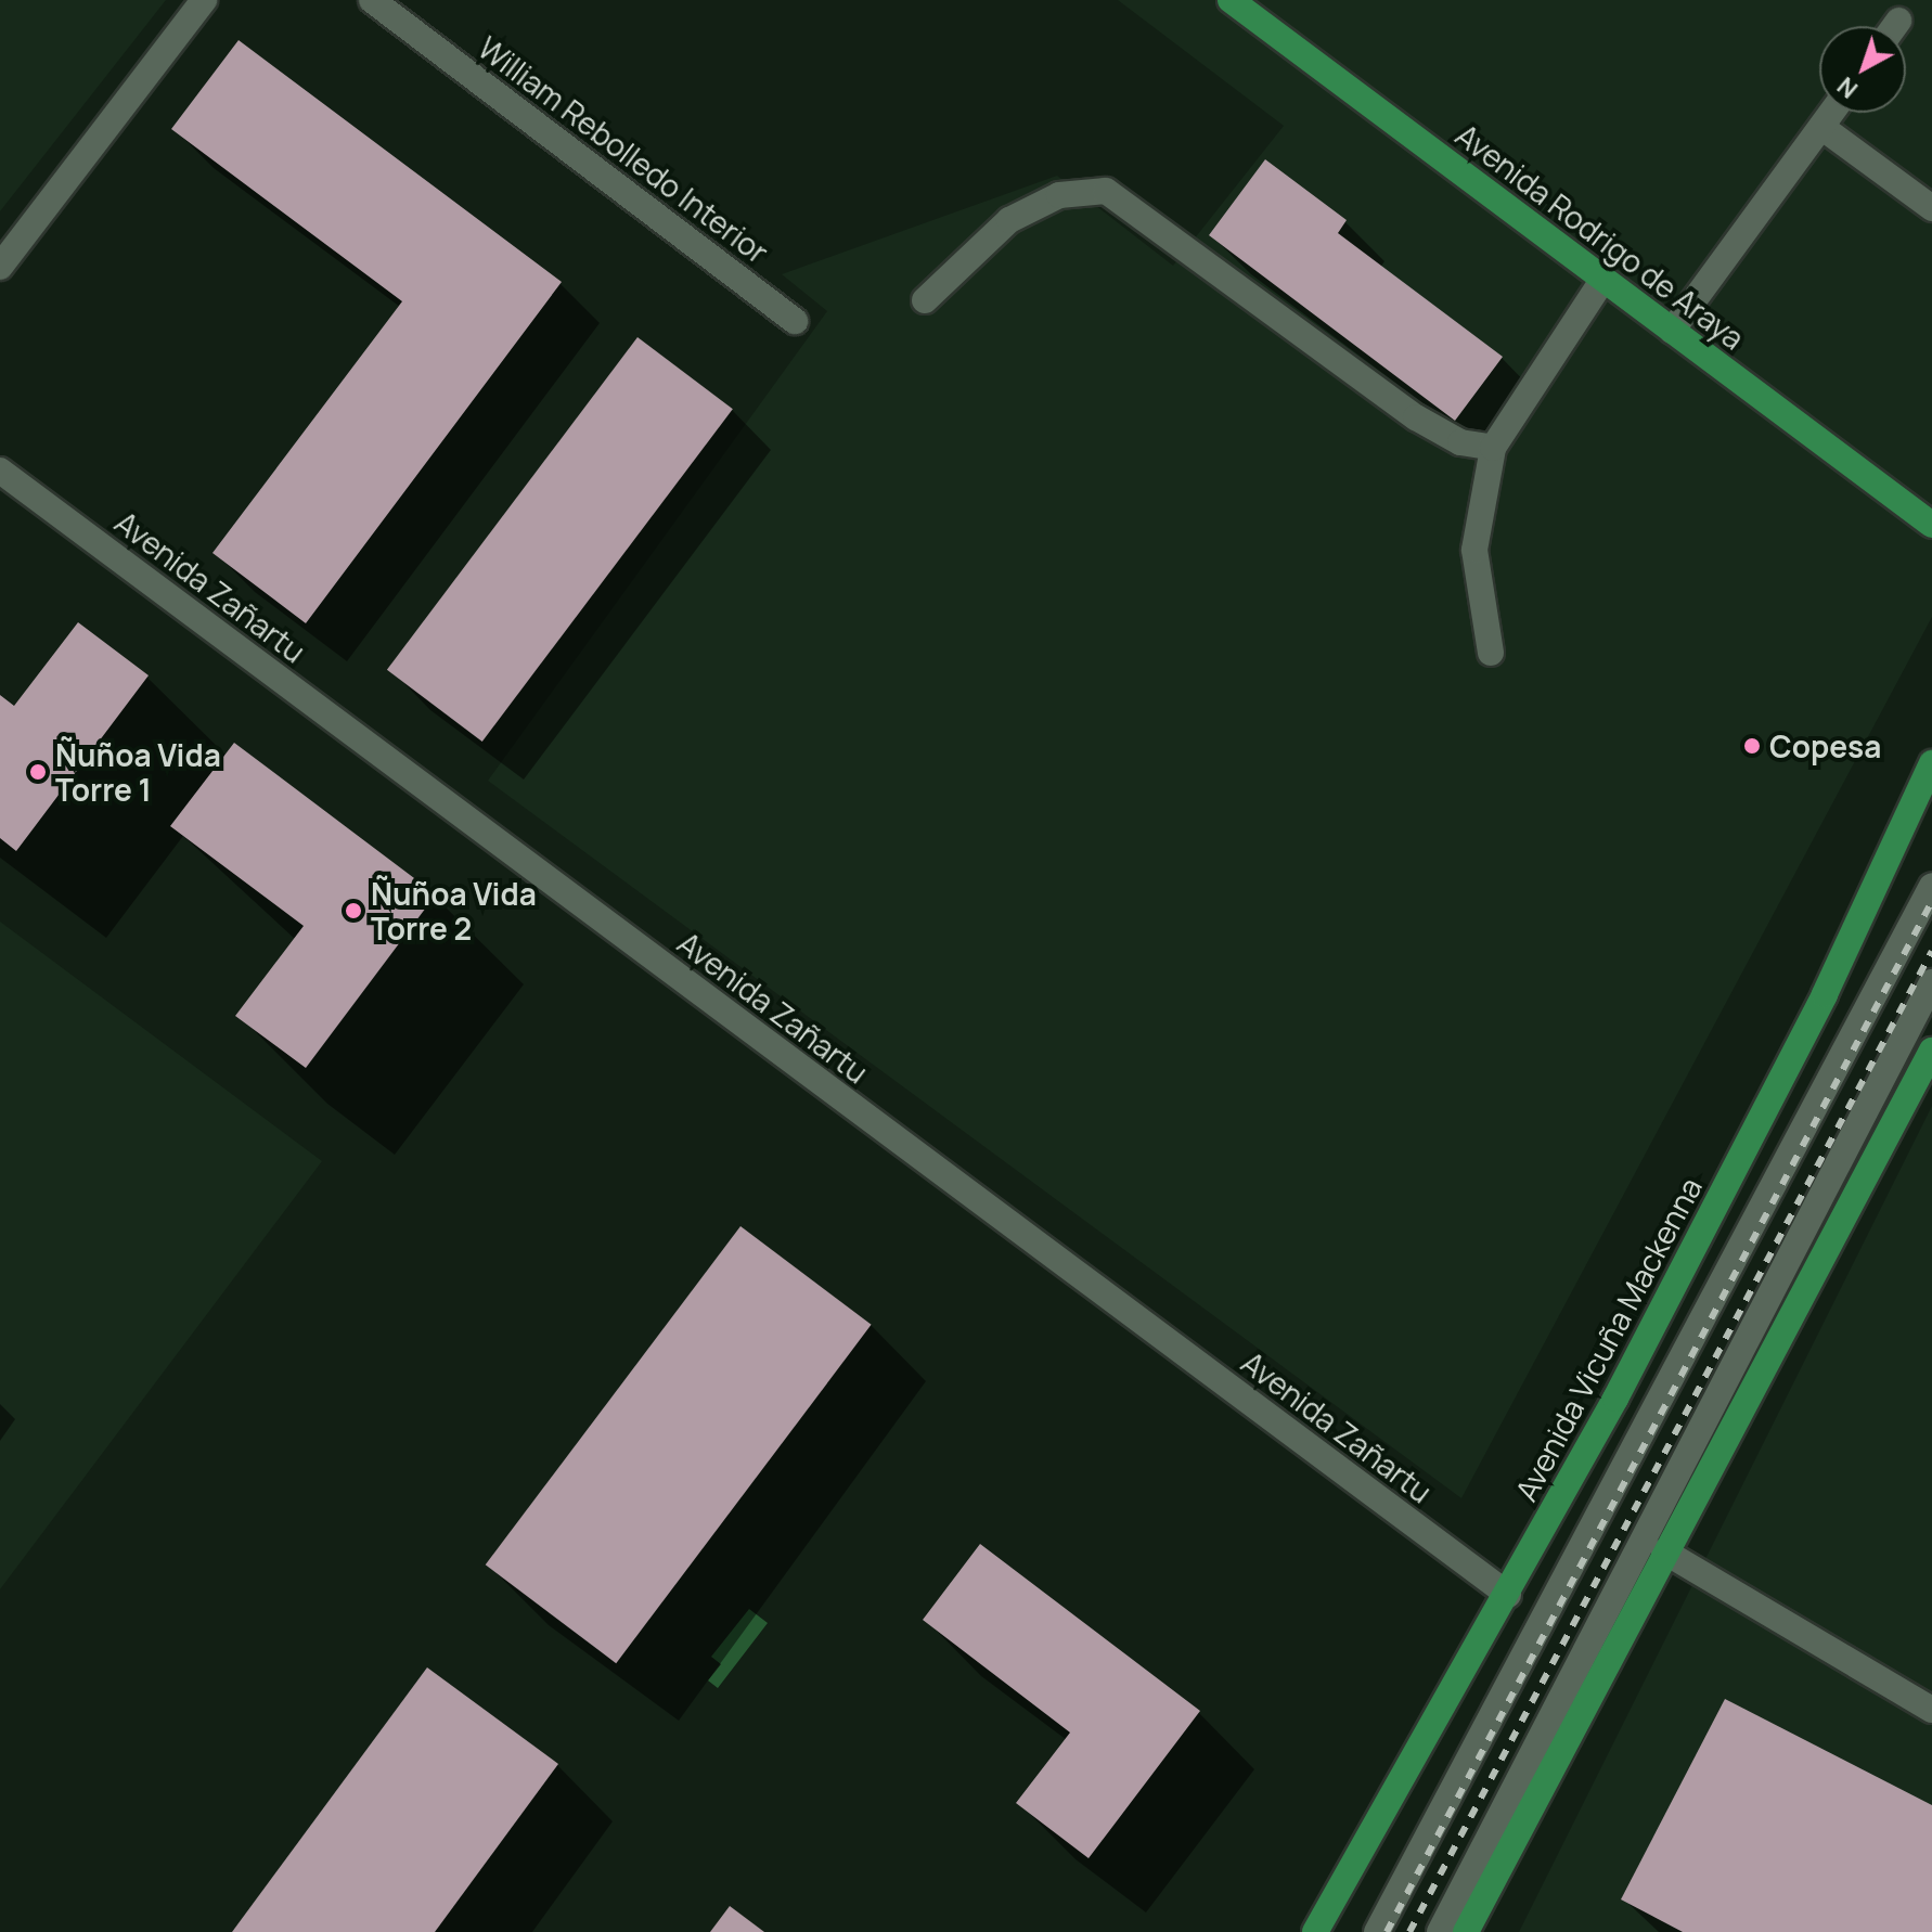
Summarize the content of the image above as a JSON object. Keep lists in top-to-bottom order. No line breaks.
{"streets":{"main road":["Avenida Rodrigo de Araya","Avenida Vicuña Mackenna"],"street":["William Rebolledo Interior","Avenida Zañartu"]},"crossings":[["Avenida Zañartu","Avenida Vicuña Mackenna"]],"places":["Copesa","Ñuñoa Vida Torre 1","Ñuñoa Vida Torre 2"],"north":"bottom left"}
